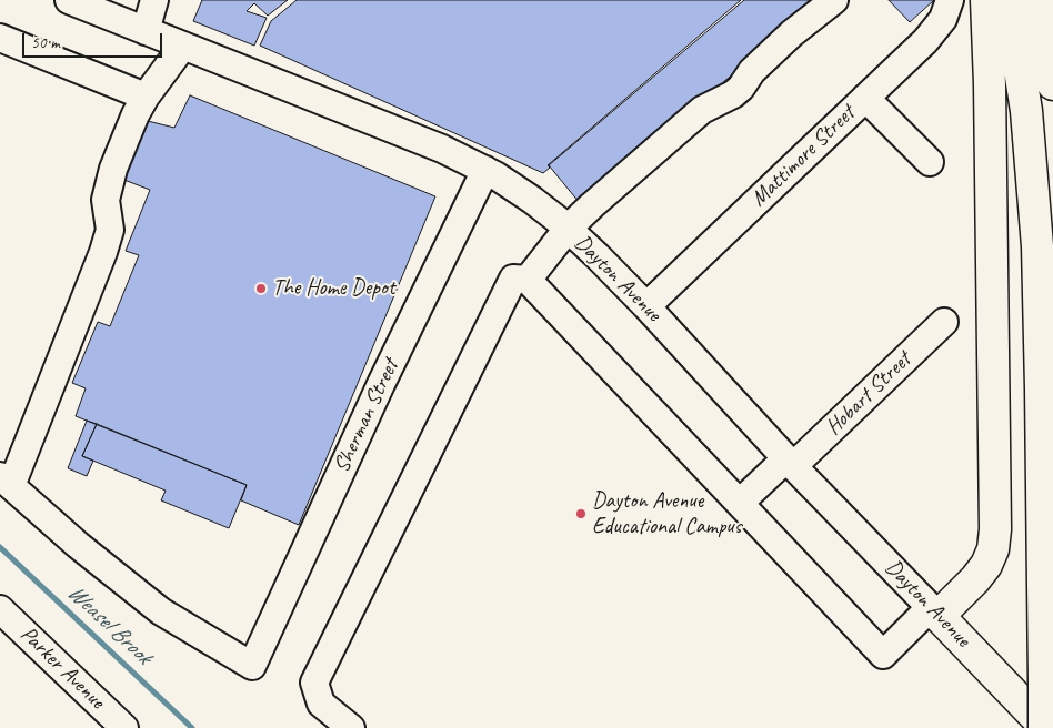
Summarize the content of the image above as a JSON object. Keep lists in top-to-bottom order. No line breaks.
{"streets":{"main road":["Dayton Avenue"],"street":["Mattimore Street","Hobart Street","Sherman Street","Parker Avenue"]},"crossings":[["Mattimore Street","Dayton Avenue"],["Dayton Avenue","Hobart Street"],["Dayton Avenue","Sherman Street"]],"water":["Weasel Brook"],"places":["The Home Depot","Dayton Avenue Educational Campus"],"scale_bar":"50 m"}
